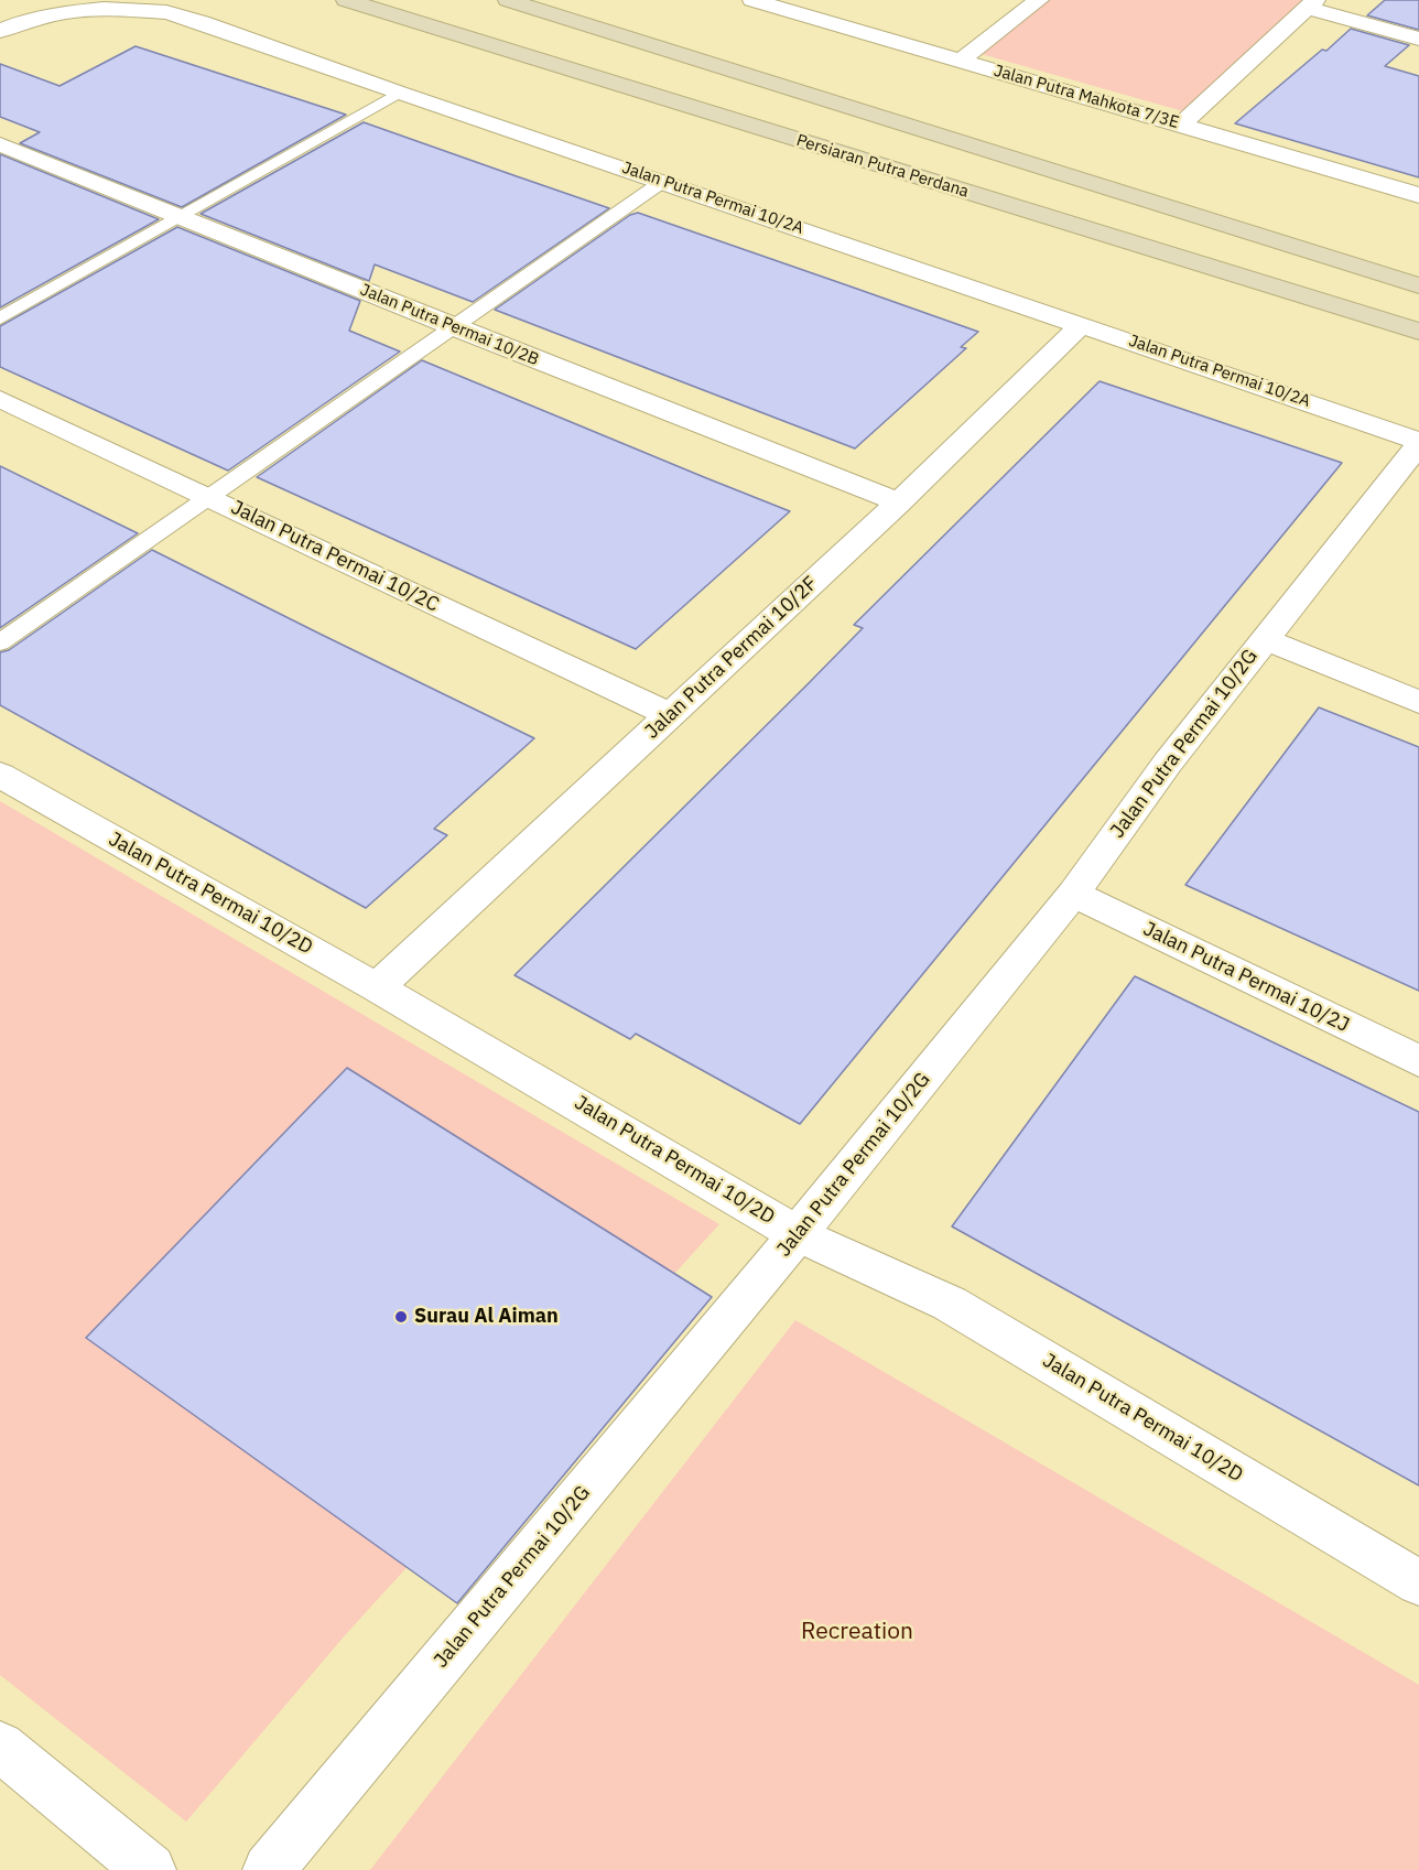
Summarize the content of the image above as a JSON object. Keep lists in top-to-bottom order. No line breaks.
{"streets":{"main road":["Persiaran Putra Perdana"],"street":["Jalan Putra Mahkota 7/3E","Jalan Putra Permai 10/2A","Jalan Putra Permai 10/2B","Jalan Putra Permai 10/2C","Jalan Putra Permai 10/2F","Jalan Putra Permai 10/2G","Jalan Putra Permai 10/2D","Jalan Putra Permai 10/2J"]},"crossings":[["Jalan Putra Permai 10/2A","Jalan Putra Permai 10/2F"],["Jalan Putra Permai 10/2A","Jalan Putra Permai 10/2G"],["Jalan Putra Permai 10/2B","Jalan Putra Permai 10/2F"],["Jalan Putra Permai 10/2C","Jalan Putra Permai 10/2F"],["Jalan Putra Permai 10/2F","Jalan Putra Permai 10/2D"],["Jalan Putra Permai 10/2G","Jalan Putra Permai 10/2D"],["Jalan Putra Permai 10/2G","Jalan Putra Permai 10/2J"]],"parks":["Recreation"],"places":["Surau Al Aiman"]}
